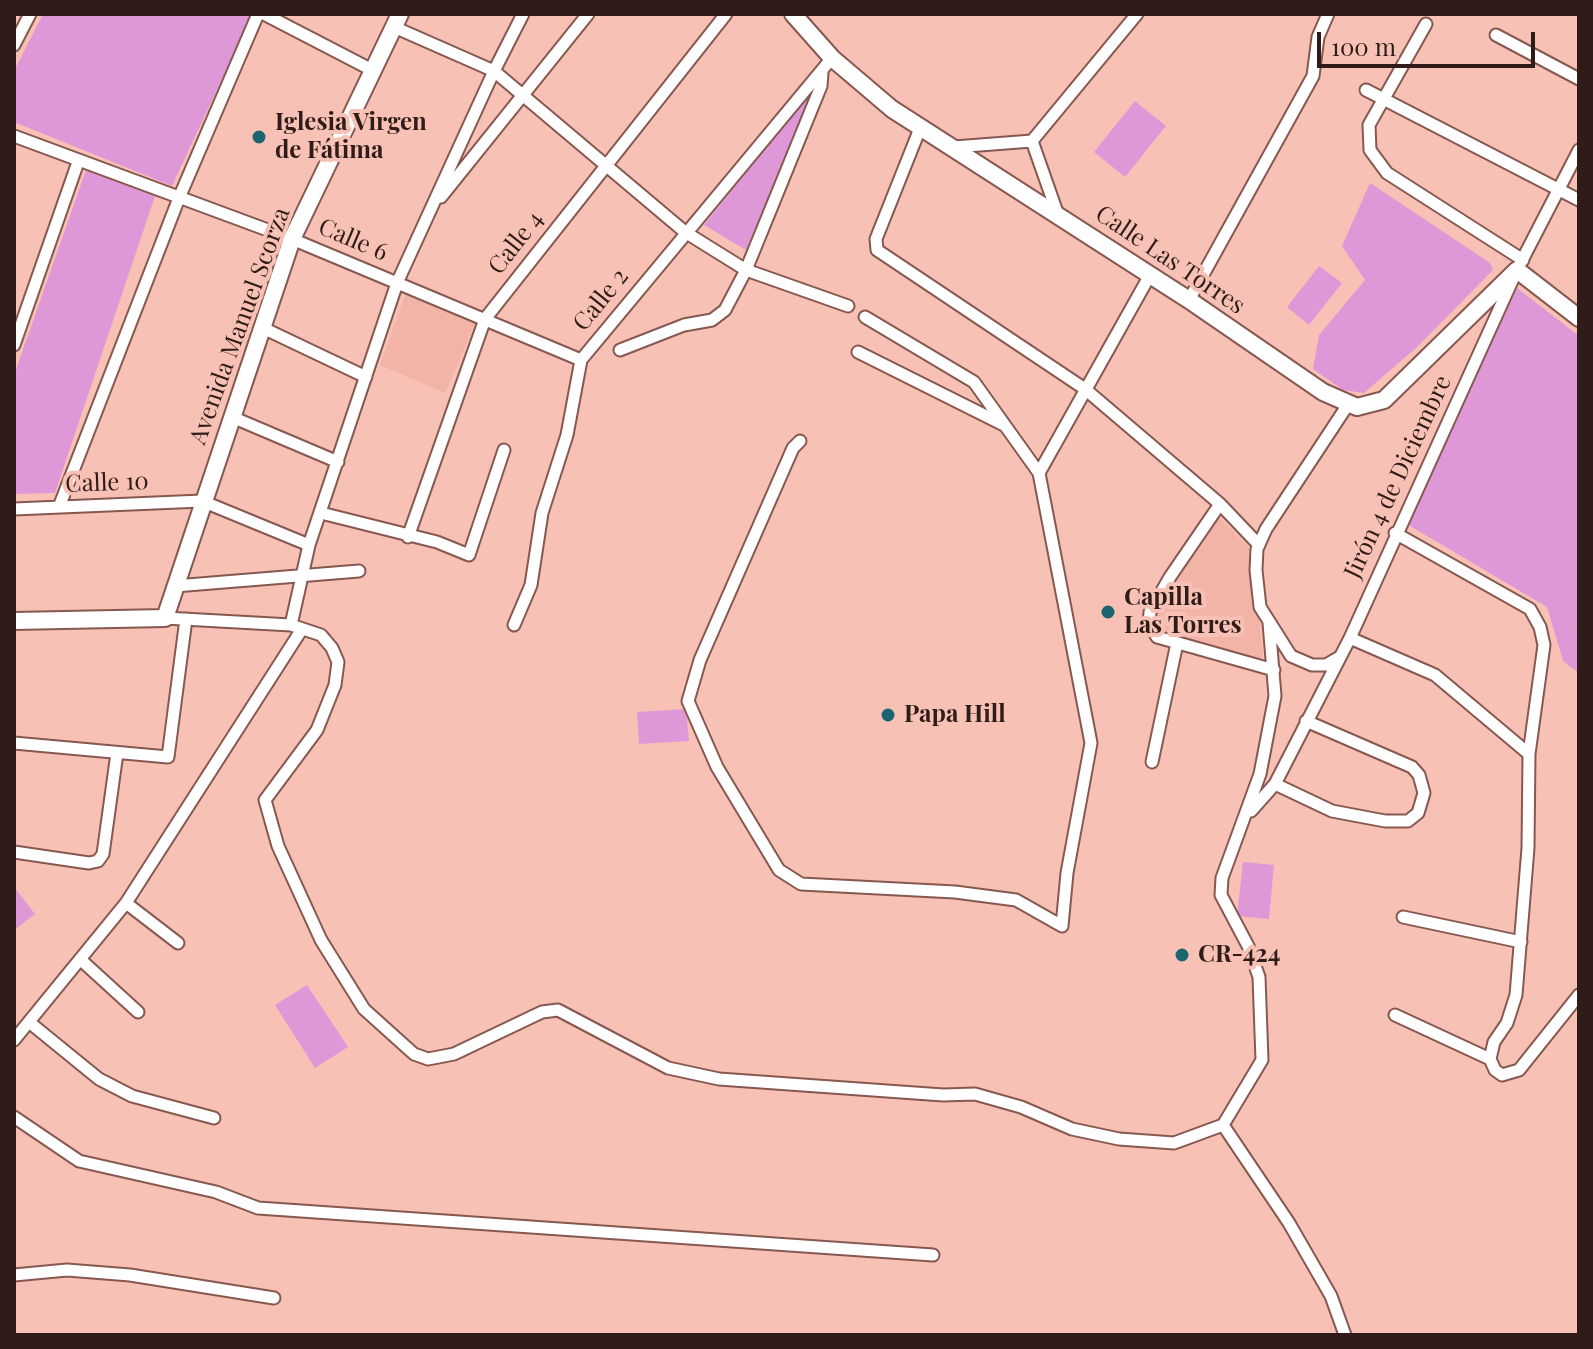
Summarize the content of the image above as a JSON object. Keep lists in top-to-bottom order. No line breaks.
{"streets":{"street":["Calle 6","Calle 4","Calle Las Torres","Calle 2","Avenida Manuel Scorza","Jirón 4 de Diciembre","Calle 10"]},"crossings":[["Calle 6","Calle 4"],["Calle 6","Calle 2"],["Calle 6","Avenida Manuel Scorza"],["Calle Las Torres","Calle 2"],["Avenida Manuel Scorza","Calle 10"]],"places":["Iglesia Virgen de Fátima","Capilla Las Torres","Papa Hill","CR-424"],"scale_bar":"100 m"}
